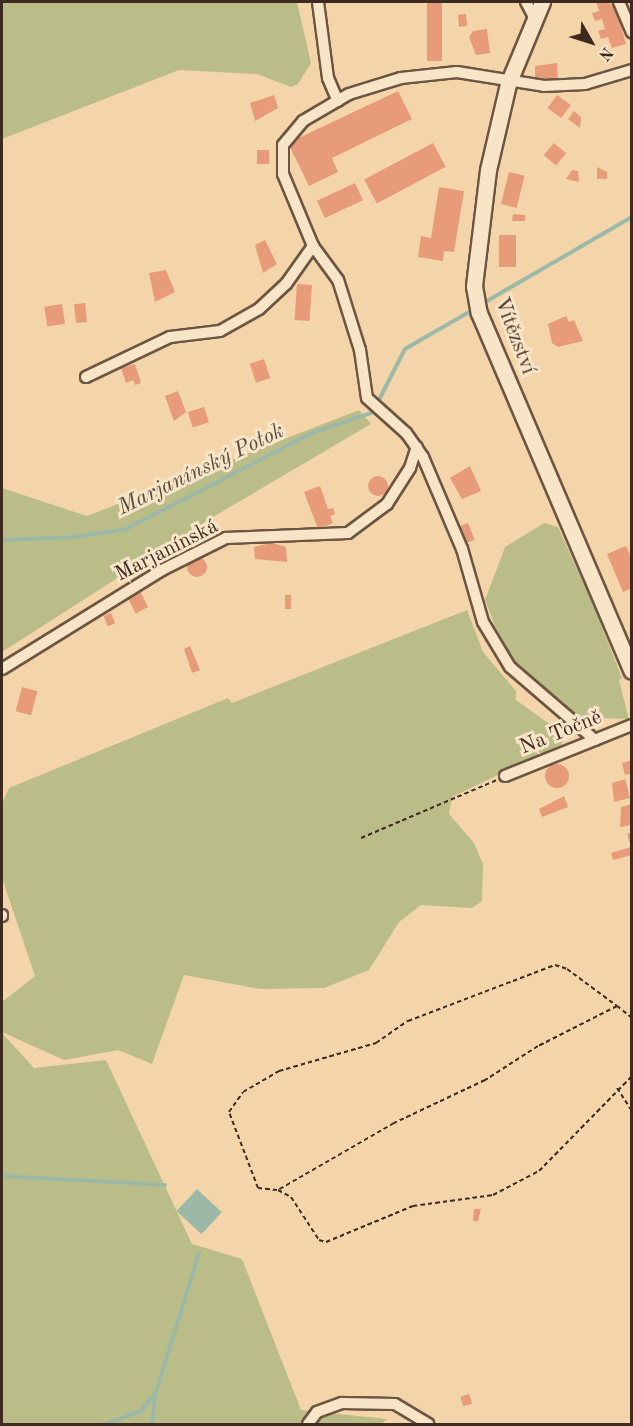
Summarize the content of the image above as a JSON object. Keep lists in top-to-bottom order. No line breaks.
{"streets":{"main road":["Vítězství"],"street":["Marjanínská","Na Točně"]},"water":["Marjanínský Potok"],"north":"bottom right"}
